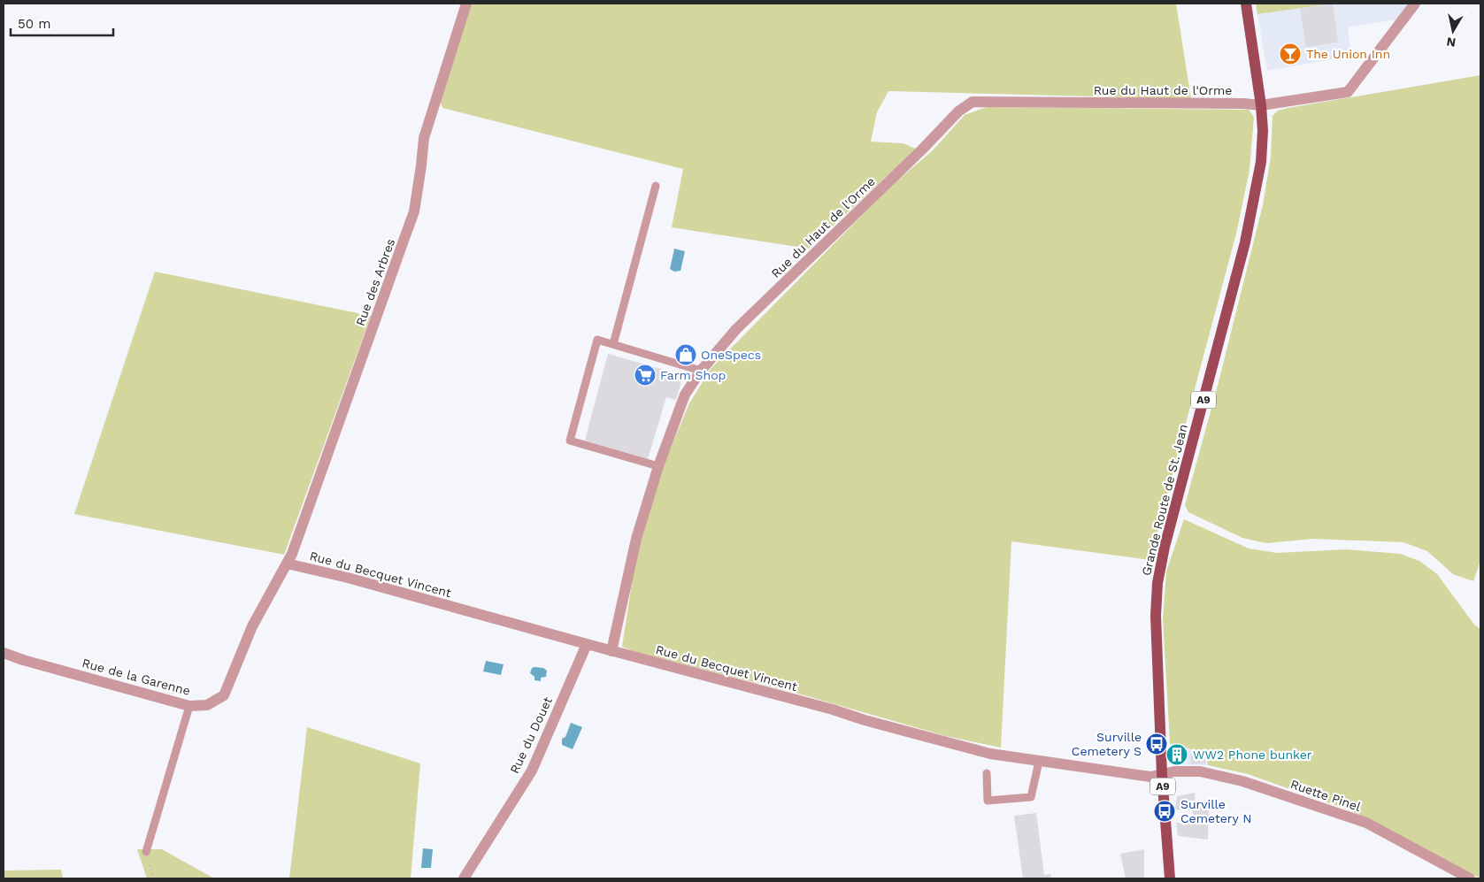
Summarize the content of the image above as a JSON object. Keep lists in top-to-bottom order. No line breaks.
{"streets":{"main road":["A9","Grande Route de St. Jean"],"street":["Rue du Haut de l'Orme","Rue des Arbres","Rue du Becquet Vincent","Rue de la Garenne","Rue du Douet","Ruette Pinel"]},"crossings":[["Rue du Haut de l'Orme","Grande Route de St. Jean"],["Rue du Haut de l'Orme","Rue du Becquet Vincent"],["Rue des Arbres","Rue du Becquet Vincent"],["Rue des Arbres","Rue de la Garenne"],["Grande Route de St. Jean","Rue du Becquet Vincent"],["Grande Route de St. Jean","Ruette Pinel"],["Rue du Becquet Vincent","Rue de la Garenne"],["Rue du Becquet Vincent","Rue du Douet"],["Rue du Becquet Vincent","Ruette Pinel"]],"places":{"bar":["The Union Inn"],"shop":["OneSpecs"],"supermarket":["Farm Shop"],"bus stop":["Surville Cemetery S","Surville Cemetery N"],"building":["WW2 Phone bunker"]},"scale_bar":"50 m","north":"bottom"}
